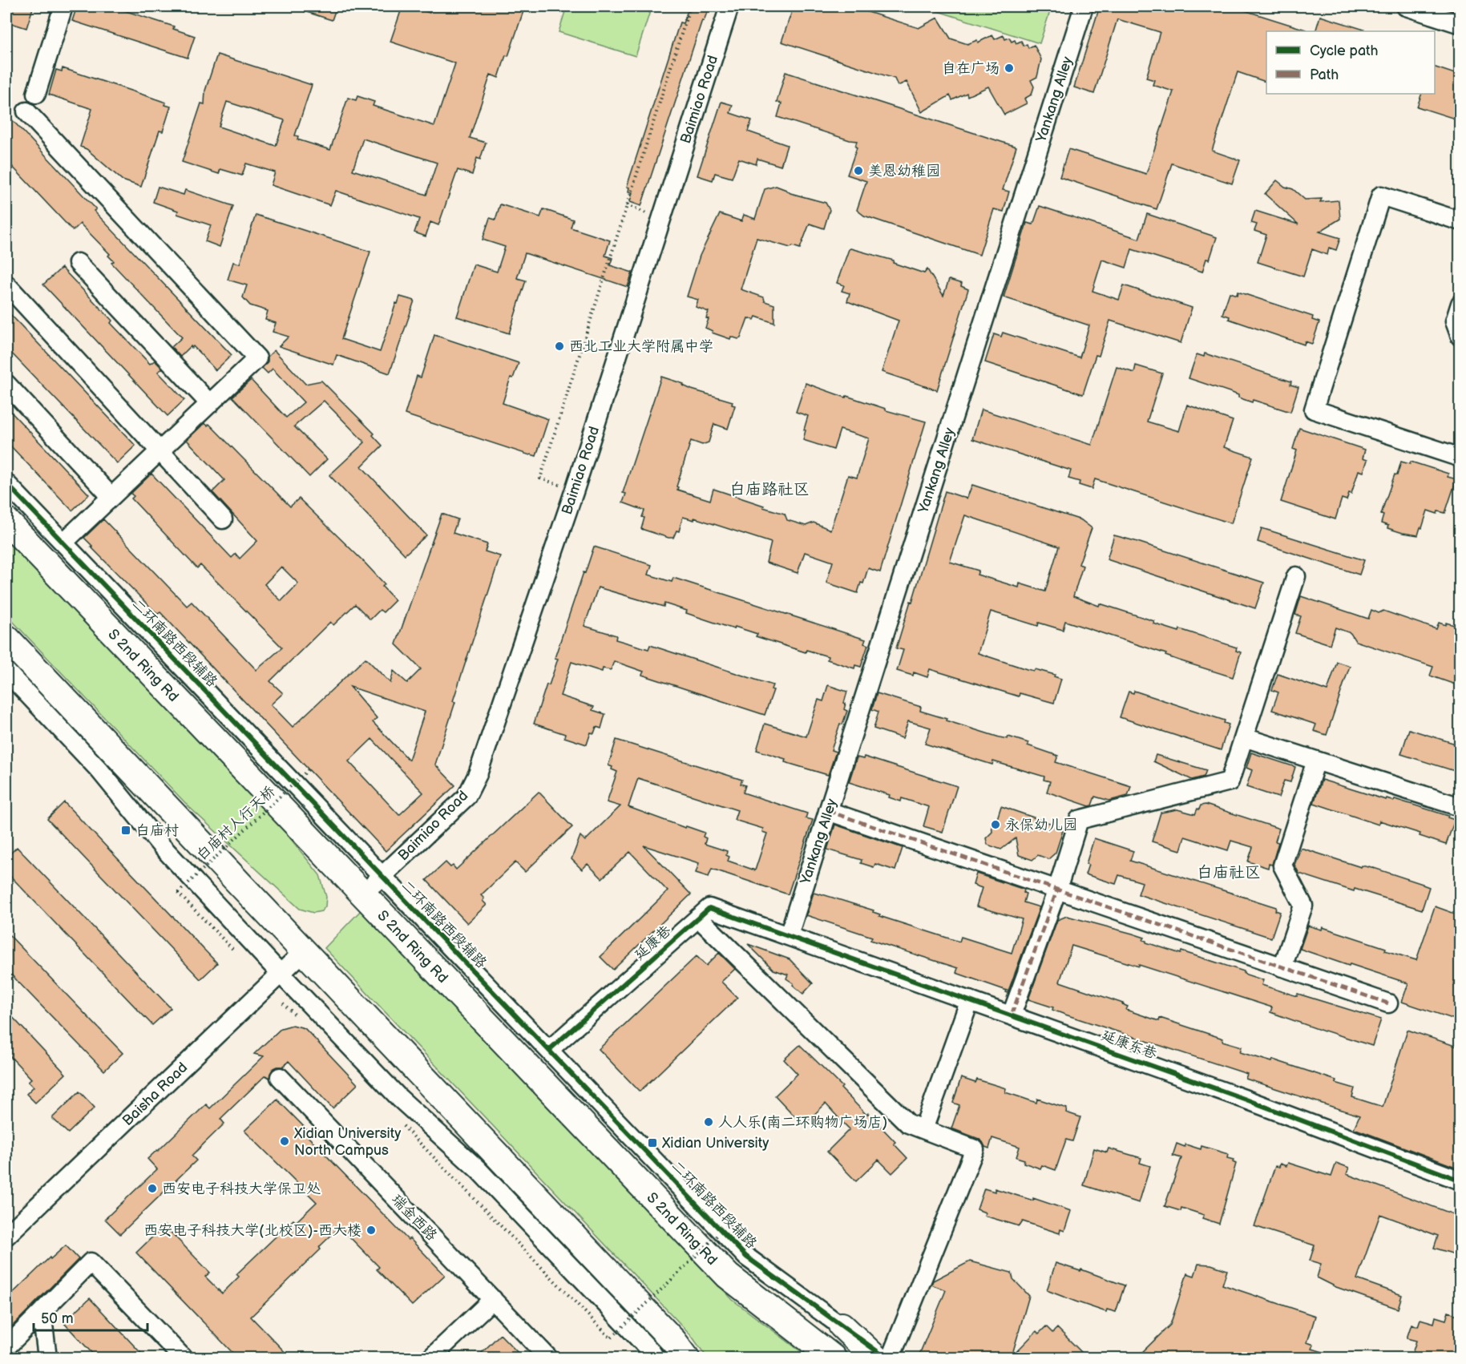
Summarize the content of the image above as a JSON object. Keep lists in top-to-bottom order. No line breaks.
{"streets":{"highway":["S 2nd Ring Rd"],"street":["Baimiao Road","Yankang Alley","二环南路西段辅路","延康巷","延康东巷","Baisha Road","瑞金西路"],"path":["白庙村人行天桥"]},"crossings":[["Baimiao Road","二环南路西段辅路"],["Baimiao Road","S 2nd Ring Rd"],["Yankang Alley","延康巷"],["Yankang Alley","延康东巷"],["二环南路西段辅路","延康巷"],["延康巷","延康东巷"]],"districts":["白庙路社区","白庙社区"],"places":{"other":["自在广场","美恩幼稚园","西北工业大学附属中学","永保幼儿园","人人乐(南二环购物广场店)","Xidian University North Campus","西安电子科技大学保卫处","西安电子科技大学(北校区)-西大楼"],"transit":["白庙村","Xidian University"]},"legend":["Cycle path","Path"],"scale_bar":"50 m"}
